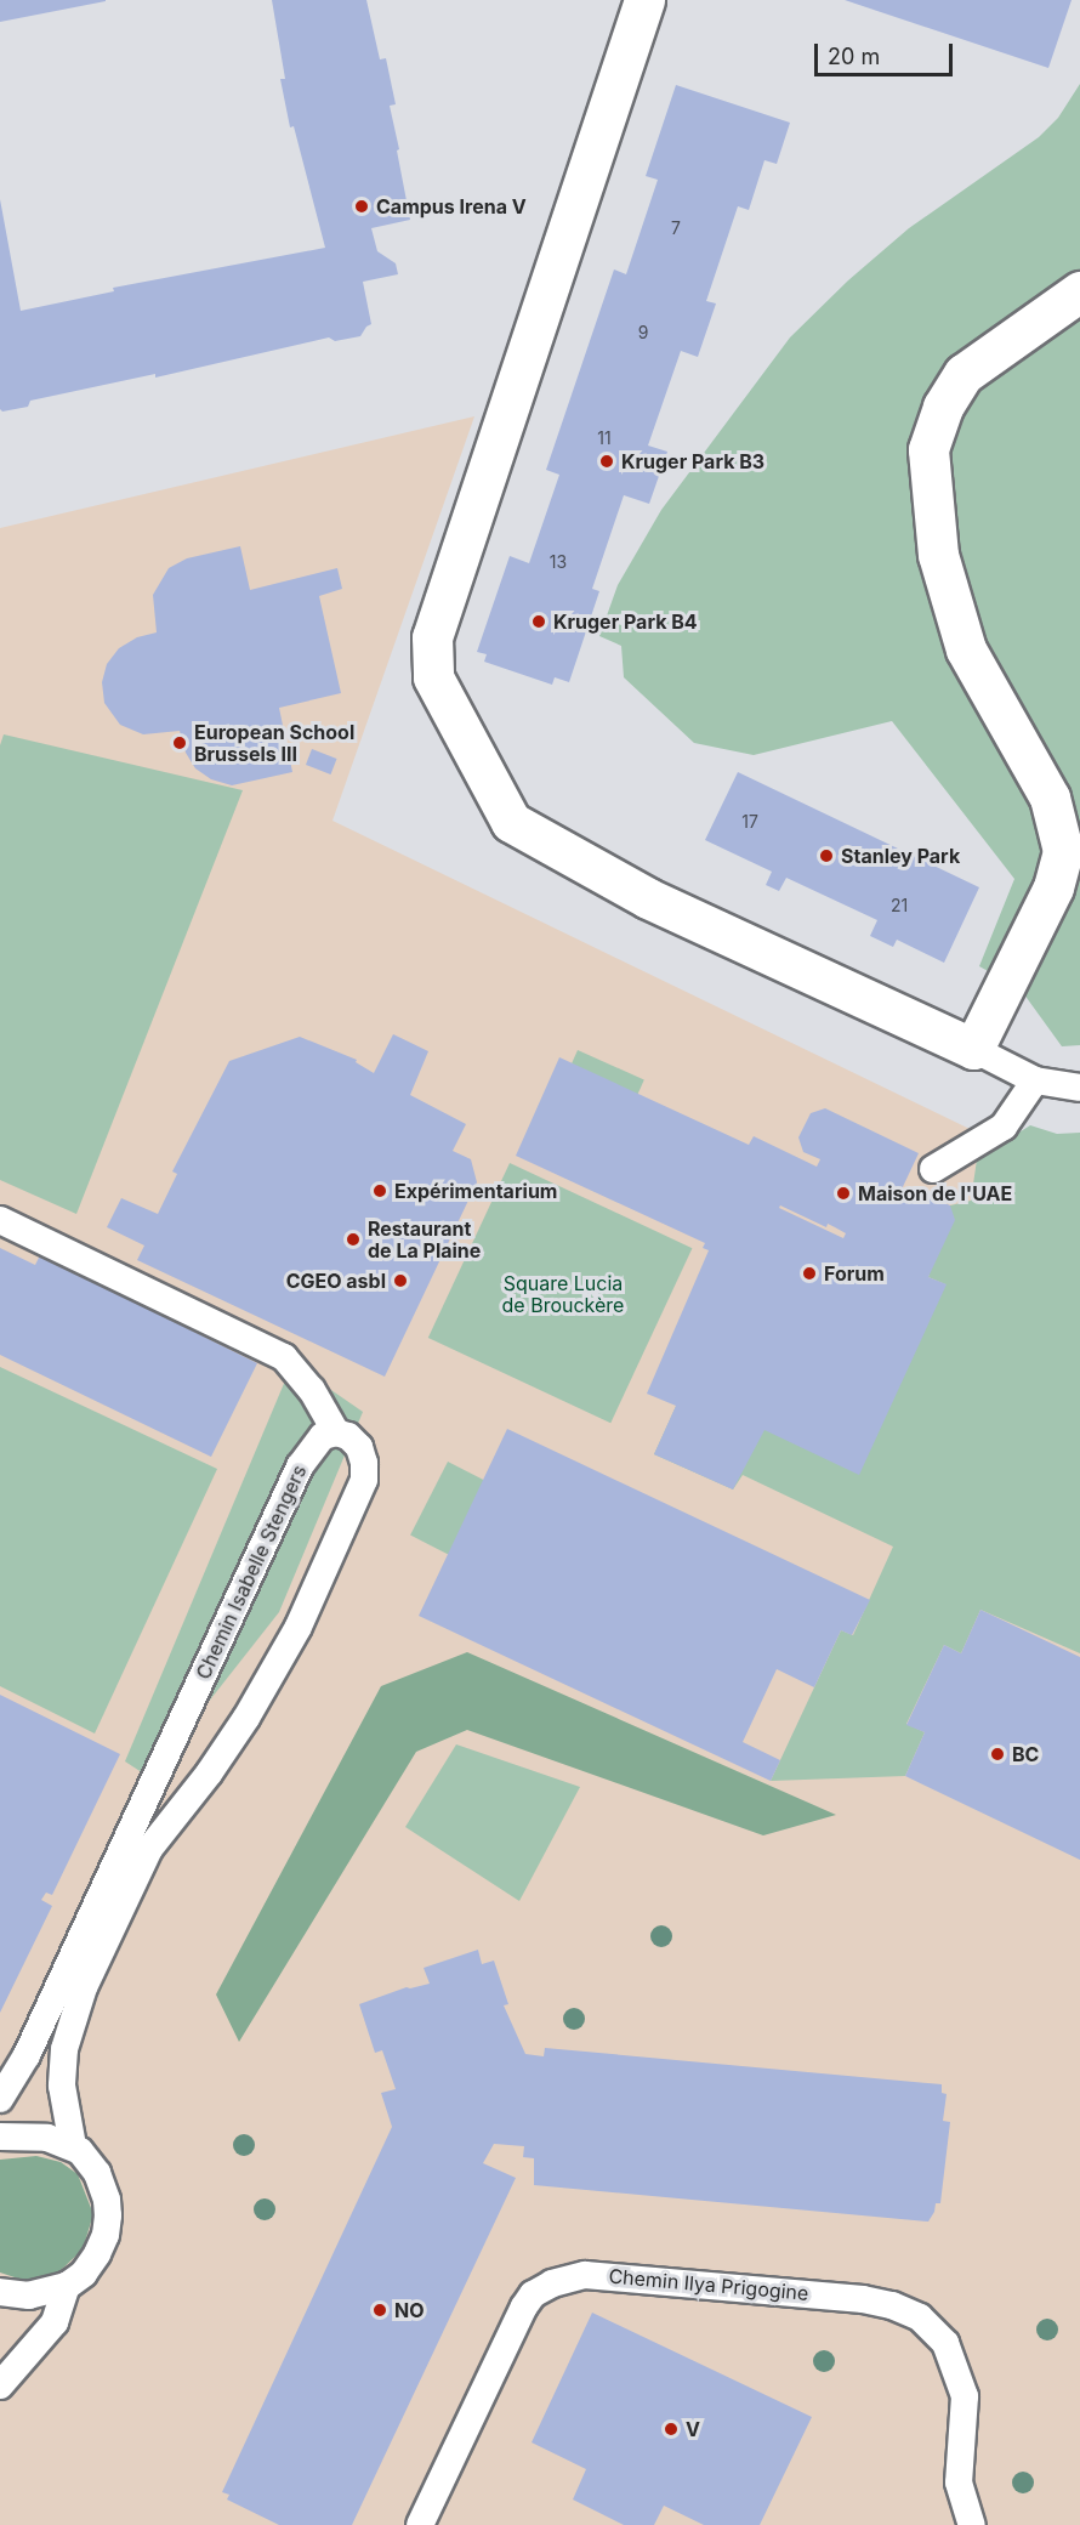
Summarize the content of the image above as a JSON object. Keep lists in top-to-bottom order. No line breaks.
{"streets":{"lane":["Chemin Isabelle Stengers","Chemin Ilya Prigogine"]},"parks":["Square Lucia de Brouckère"],"places":["Campus Irena V","Kruger Park B3","Kruger Park B4","European School Brussels III","Stanley Park","Expérimentarium","Maison de l'UAE","Restaurant de La Plaine","Forum","CGEO asbl","BC","NO","V"],"house_numbers":["7","9","11","13","17","21"],"scale_bar":"20 m"}
